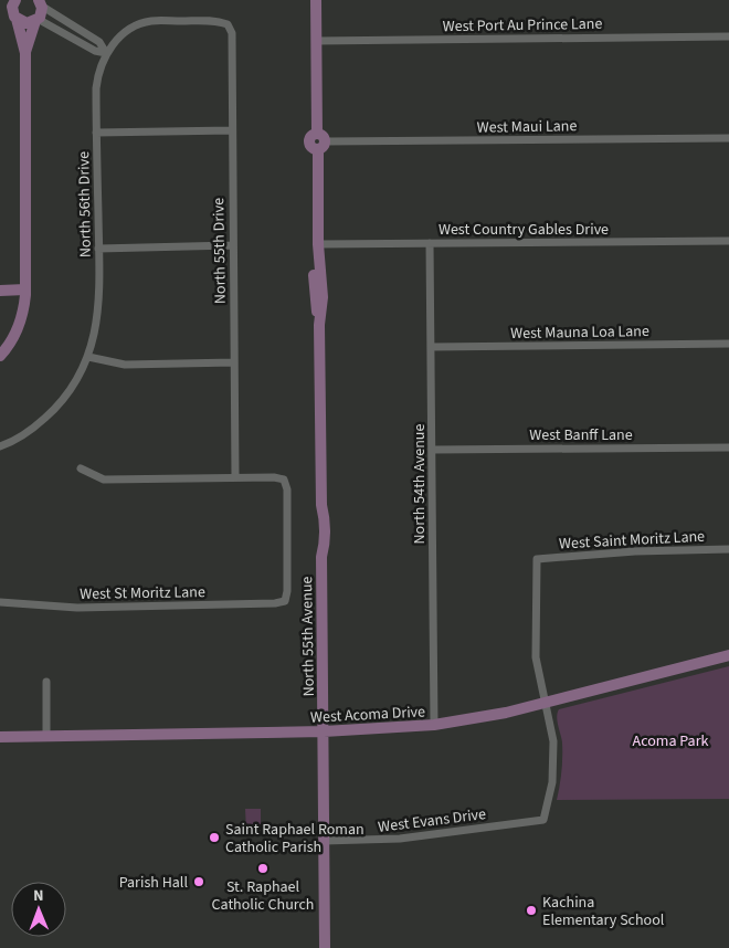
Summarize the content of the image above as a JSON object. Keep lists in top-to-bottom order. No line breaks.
{"streets":{"street":["West Port Au Prince Lane","West Maui Lane","North 56th Drive","West Country Gables Drive","North 55th Drive","West Mauna Loa Lane","West Banff Lane","North 54th Avenue","West Saint Moritz Lane","West St Moritz Lane","North 55th Avenue","West Acoma Drive","West Evans Drive"]},"crossings":[["West Maui Lane","North 55th Avenue"],["North 56th Drive","North 55th Drive"],["West Country Gables Drive","North 54th Avenue"],["West Country Gables Drive","North 55th Avenue"],["North 55th Drive","West St Moritz Lane"],["West Mauna Loa Lane","North 54th Avenue"],["West Banff Lane","North 54th Avenue"],["North 54th Avenue","West Acoma Drive"],["West Saint Moritz Lane","West Acoma Drive"],["West Saint Moritz Lane","West Evans Drive"],["North 55th Avenue","West Acoma Drive"],["North 55th Avenue","West Evans Drive"],["West Acoma Drive","West Evans Drive"]],"parks":["Acoma Park"],"places":["Saint Raphael Roman Catholic Parish","St. Raphael Catholic Church","Parish Hall","Kachina Elementary School"],"north":"top"}
